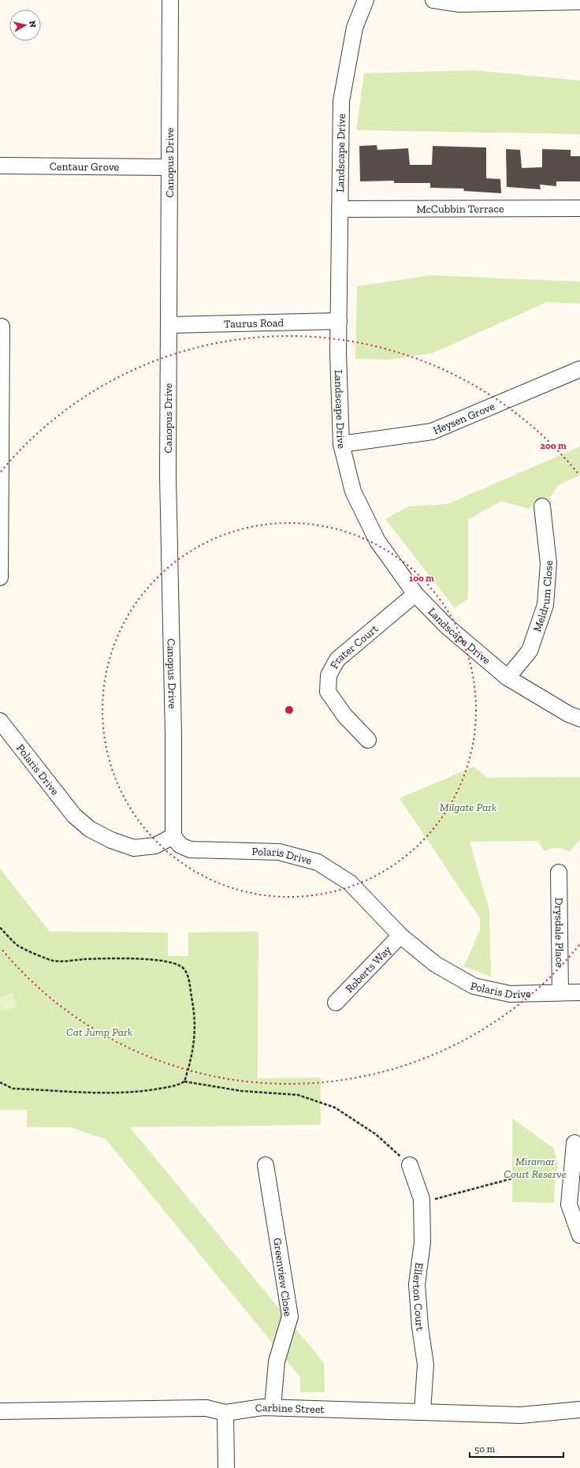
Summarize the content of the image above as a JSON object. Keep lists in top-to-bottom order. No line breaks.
{"streets":{"street":["Landscape Drive","Canopus Drive","Centaur Grove","McCubbin Terrace","Taurus Road","Heysen Grove","Meldrum Close","Frater Court","Polaris Drive","Drysdale Place","Roberts Way","Greenview Close","Ellerton Court","Carbine Street"]},"crossings":[["Landscape Drive","McCubbin Terrace"],["Landscape Drive","Taurus Road"],["Landscape Drive","Heysen Grove"],["Landscape Drive","Meldrum Close"],["Landscape Drive","Frater Court"],["Canopus Drive","Centaur Grove"],["Canopus Drive","Taurus Road"],["Canopus Drive","Polaris Drive"],["Polaris Drive","Drysdale Place"],["Polaris Drive","Roberts Way"],["Greenview Close","Carbine Street"],["Ellerton Court","Carbine Street"]],"parks":["Milgate Park","Cat Jump Park","Miramar Court Reserve"],"scale_bar":"50 m","north":"right","rings":["200 m","100 m"]}
